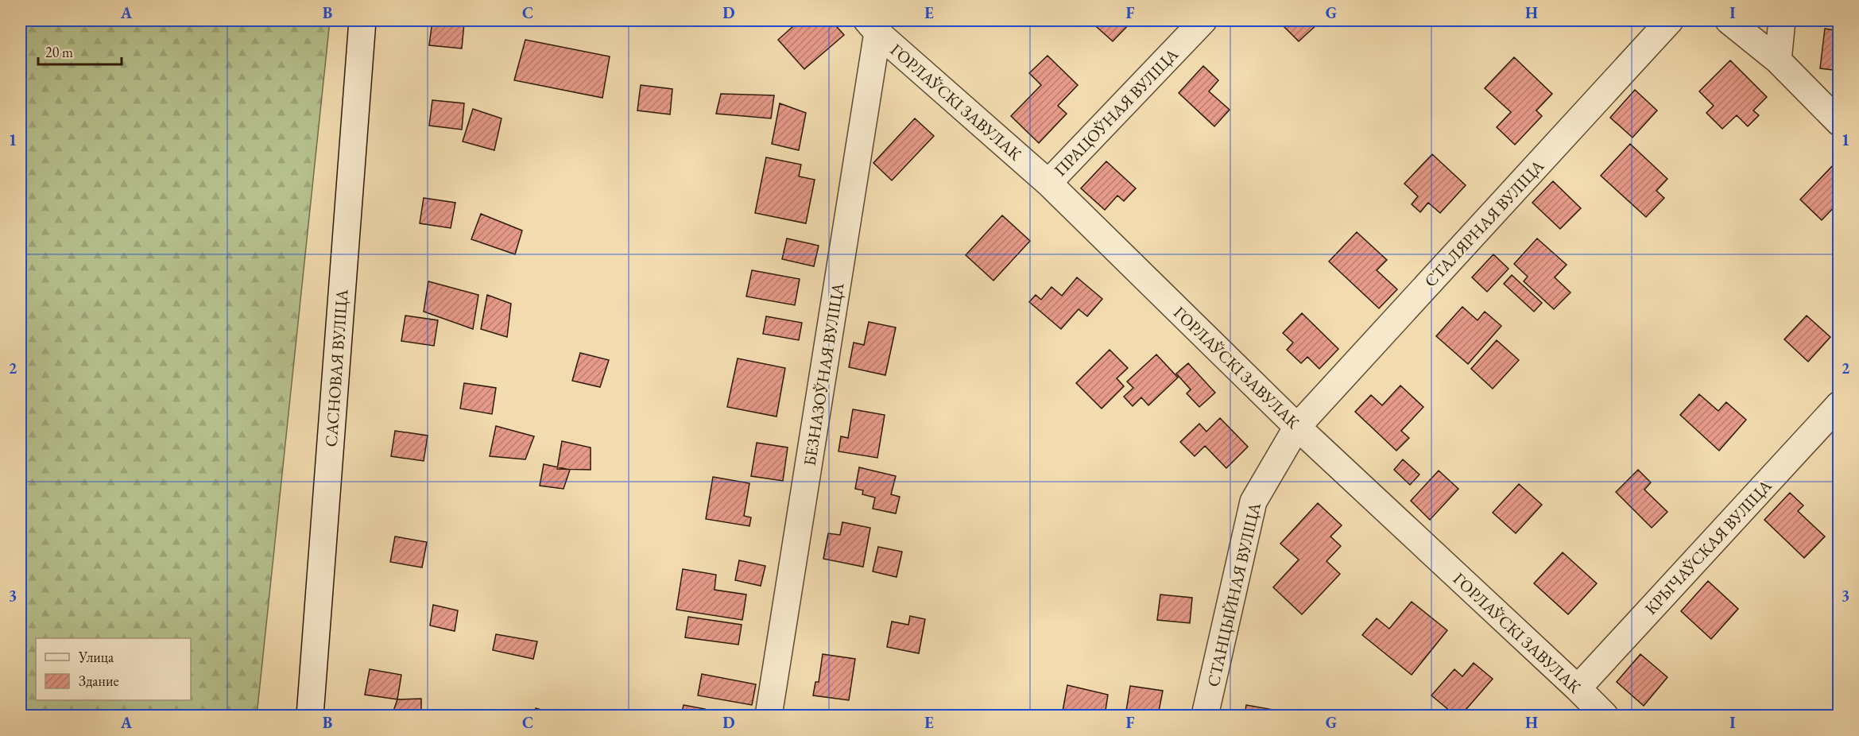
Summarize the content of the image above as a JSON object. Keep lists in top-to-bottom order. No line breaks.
{"streets":{"street":["ГОРЛАЎСКІ ЗАВУЛАК","ПРАЦОЎНАЯ ВУЛІЦА","СТАЛЯРНАЯ ВУЛІЦА","САСНОВАЯ ВУЛІЦА","БЕЗНАЗОЎНАЯ ВУЛІЦА","КРЫЧАЎСКАЯ ВУЛІЦА","СТАНЦЫЙНАЯ ВУЛІЦА"]},"crossings":[["ГОРЛАЎСКІ ЗАВУЛАК","ПРАЦОЎНАЯ ВУЛІЦА"],["ГОРЛАЎСКІ ЗАВУЛАК","СТАЛЯРНАЯ ВУЛІЦА"],["ГОРЛАЎСКІ ЗАВУЛАК","БЕЗНАЗОЎНАЯ ВУЛІЦА"],["ГОРЛАЎСКІ ЗАВУЛАК","КРЫЧАЎСКАЯ ВУЛІЦА"],["ГОРЛАЎСКІ ЗАВУЛАК","СТАНЦЫЙНАЯ ВУЛІЦА"],["СТАЛЯРНАЯ ВУЛІЦА","СТАНЦЫЙНАЯ ВУЛІЦА"]],"legend":["Улица","Здание"],"scale_bar":"20 m","grid":{"columns":["A","B","C","D","E","F","G","H","I"],"rows":["1","2","3"]}}
